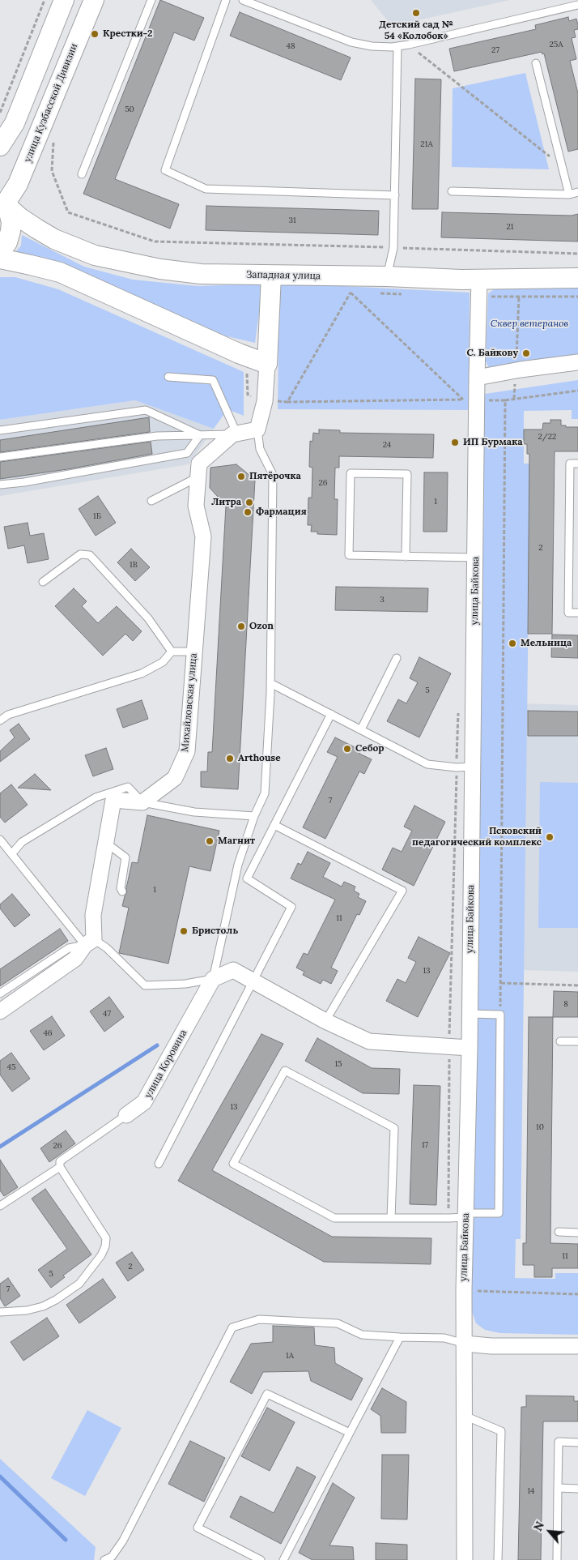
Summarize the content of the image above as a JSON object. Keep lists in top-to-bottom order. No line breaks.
{"streets":{"street":["улица Кузбасской Дивизии","Западная улица","улица Байкова","Михайловская улица","улица Коровина"]},"crossings":[["улица Кузбасской Дивизии","Западная улица"],["Западная улица","улица Байкова"]],"parks":["Сквер ветеранов"],"places":["Детский сад № 54 «Колобок»","Крестки-2","С. Байкову","ИП Бурмака","Пятёрочка","Литра","Фармация","Ozon","Мельница","Себор","Arthouse","Псковский педагогический комплекс","Магнит","Бристоль"],"house_numbers":["25А","48","27","50","21А","31","21","2/22","24","26","1","1Б","2","1В","3","5","7","1","11","13","8","47","46","15","45","13","10","17","26","11","2","5","7","1А","14"],"north":"top left"}
